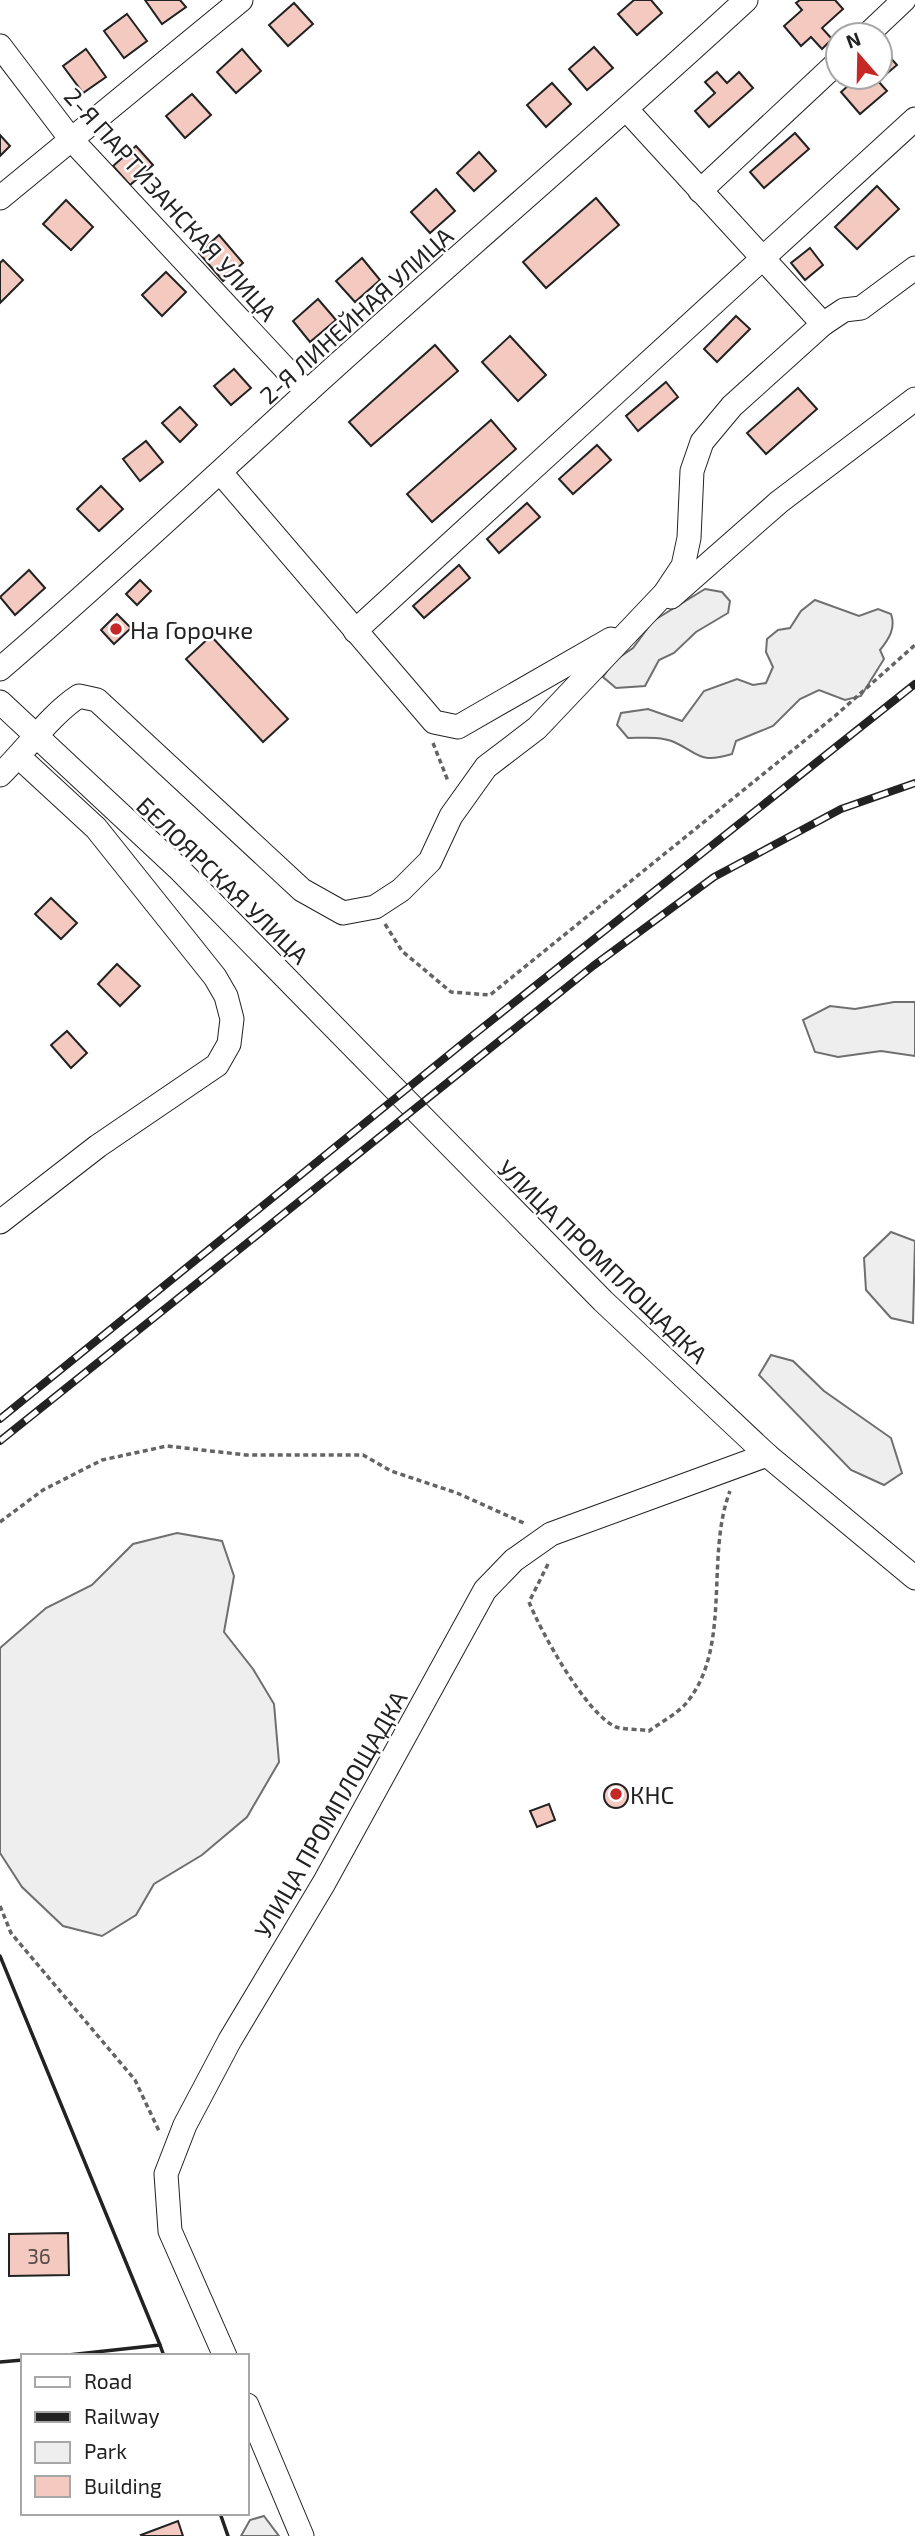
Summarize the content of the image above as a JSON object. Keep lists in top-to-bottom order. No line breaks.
{"streets":{"street":["2-Я ПАРТИЗАНСКАЯ УЛИЦА","2-Я ЛИНЕЙНАЯ УЛИЦА","БЕЛОЯРСКАЯ УЛИЦА","УЛИЦА ПРОМПЛОЩАДКА"]},"crossings":[["2-Я ПАРТИЗАНСКАЯ УЛИЦА","2-Я ЛИНЕЙНАЯ УЛИЦА"],["БЕЛОЯРСКАЯ УЛИЦА","УЛИЦА ПРОМПЛОЩАДКА"]],"places":["На Горочке","КНС"],"house_numbers":["36"],"legend":["Road","Railway","Park","Building"],"north":"top"}
